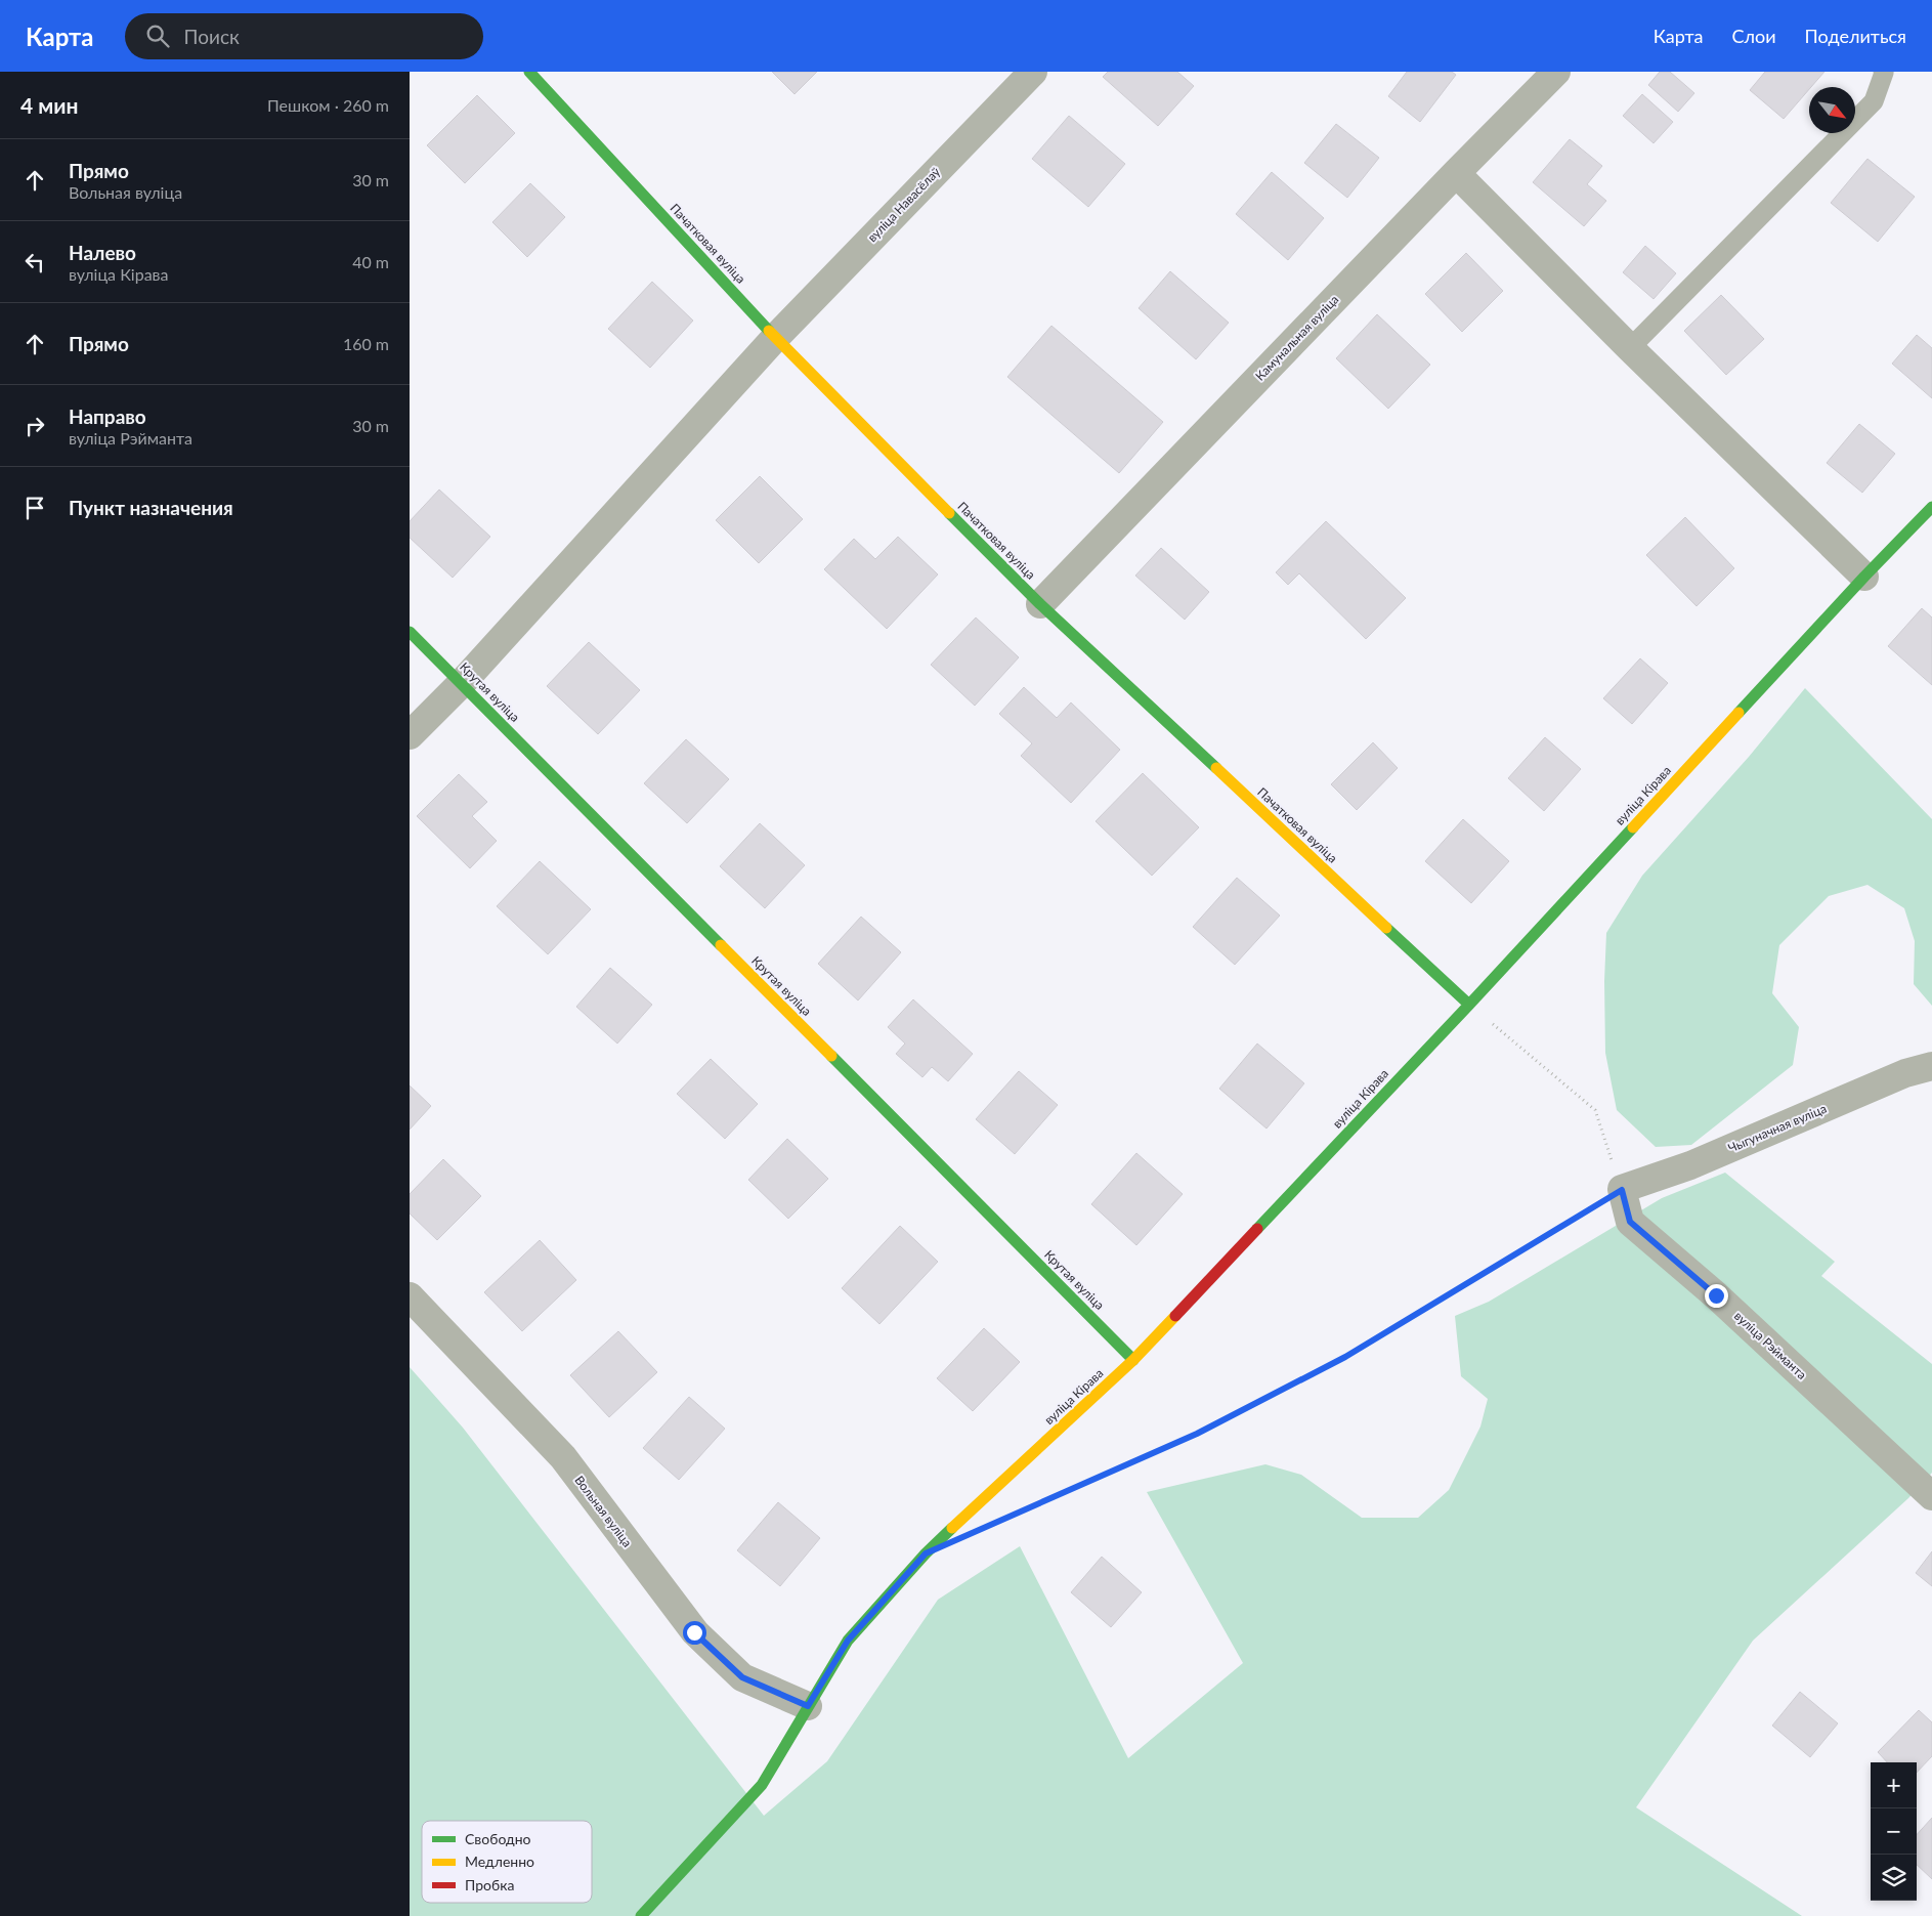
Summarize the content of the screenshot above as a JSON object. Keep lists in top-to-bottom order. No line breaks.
{"streets":{"street":["вуліца Навасёлаў","Пачатковая вуліца","Камунальная вуліца","Крутая вуліца","вуліца Кірава","Чыгуначная вуліца","вуліца Рэйманта","Вольная вуліца"]},"crossings":[["вуліца Навасёлаў","Пачатковая вуліца"],["вуліца Навасёлаў","Крутая вуліца"],["Пачатковая вуліца","Камунальная вуліца"],["Пачатковая вуліца","вуліца Кірава"],["Крутая вуліца","вуліца Кірава"],["вуліца Кірава","Вольная вуліца"],["Чыгуначная вуліца","вуліца Рэйманта"]],"legend":["Свободно","Медленно","Пробка"],"north":"bottom right","page":{"header":"Карта","search":"Поиск","nav":["Карта","Слои","Поделиться"],"heading":["4 мин","Пешком · 260 m"],"list":[["Прямо","Вольная вуліца","30 m"],["Налево","вуліца Кірава","40 m"],["Прямо","160 m"],["Направо","вуліца Рэйманта","30 m"],"Пункт назначения"],"map_buttons":["+","−"]}}
